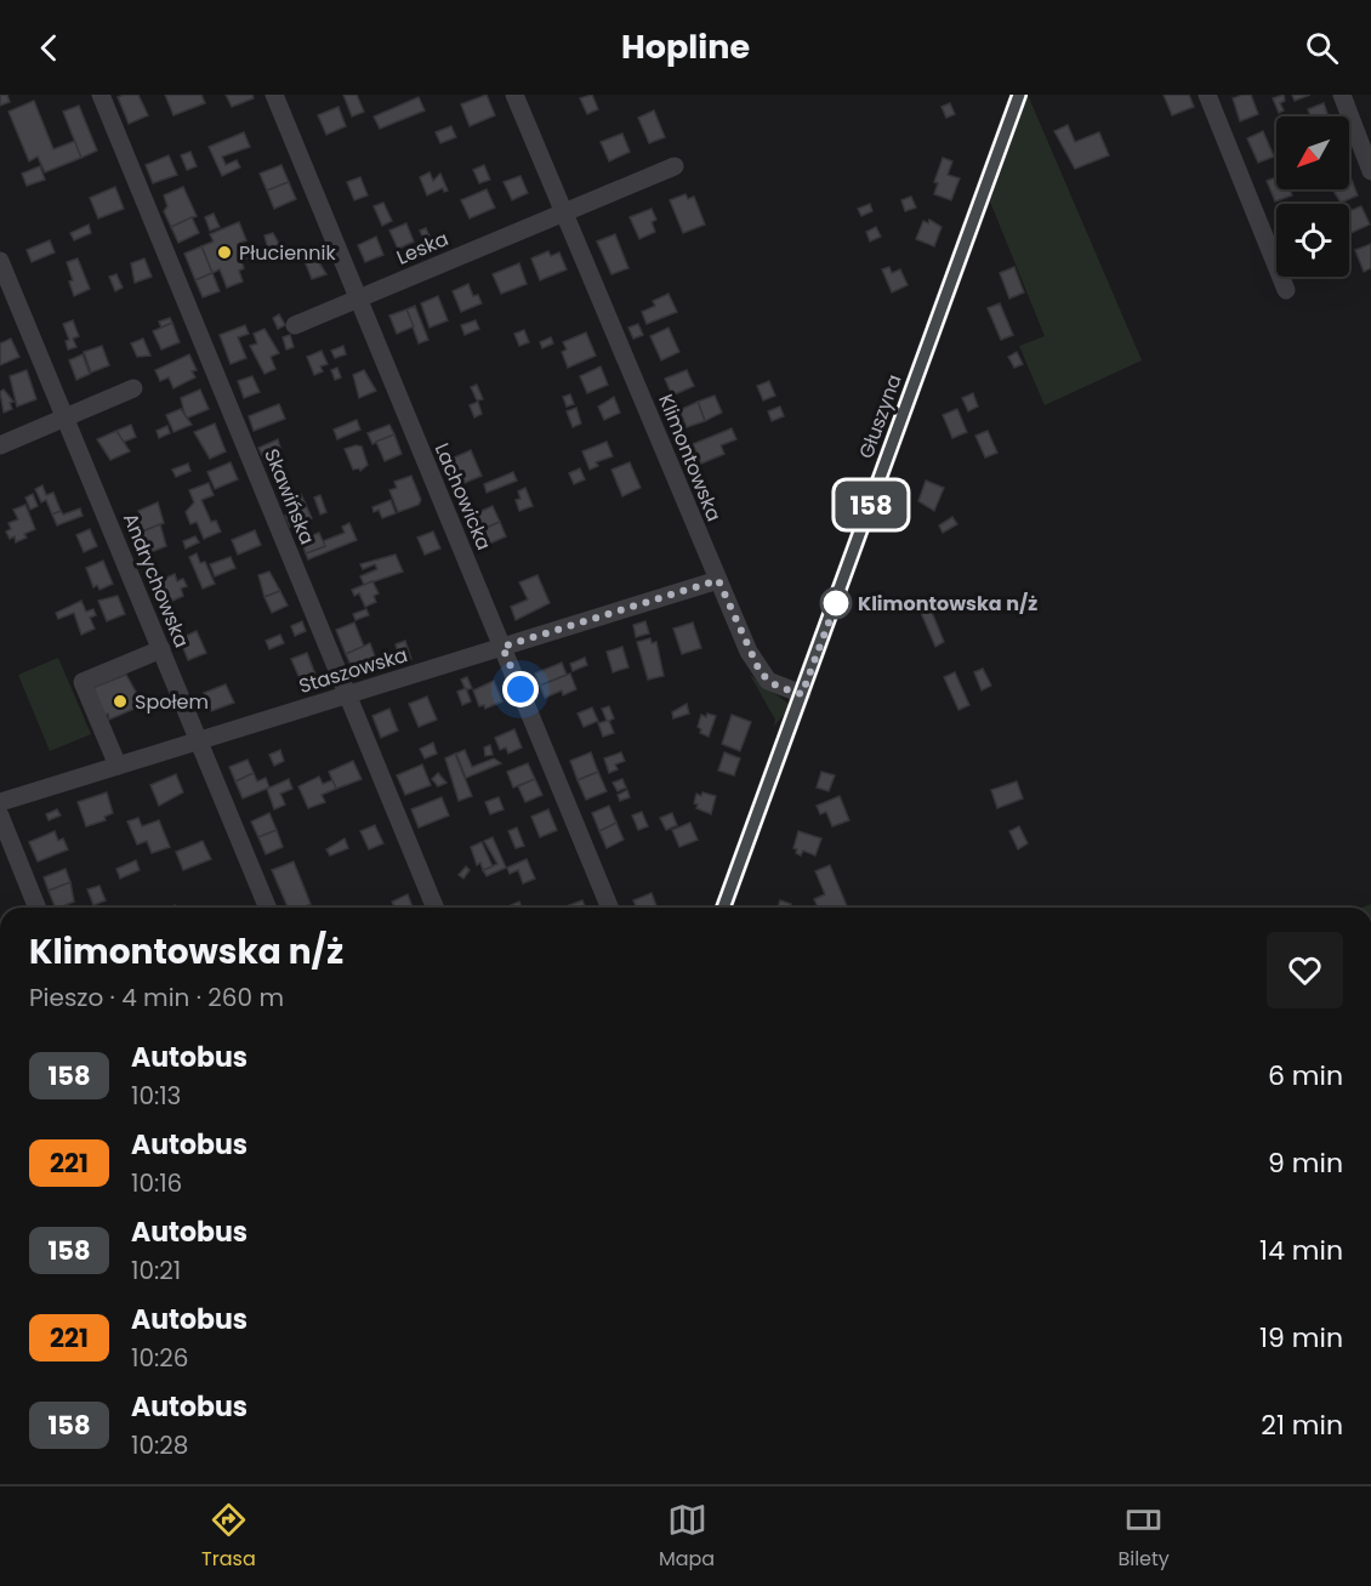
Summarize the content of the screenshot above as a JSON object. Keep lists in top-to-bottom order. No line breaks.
{"streets":{"street":["Leska","Głuszyna","Klimontowska","Skawińska","Lachowicka","Andrychowska","Staszowska"]},"crossings":[["Leska","Klimontowska"],["Leska","Lachowicka"],["Głuszyna","Klimontowska"],["Klimontowska","Staszowska"],["Skawińska","Staszowska"],["Lachowicka","Staszowska"],["Andrychowska","Staszowska"]],"places":["Płuciennik","Klimontowska n/ż","Społem"],"lines":["bus line 158"],"north":"bottom left","page":{"header":"Hopline","on_map":"158","heading":["Klimontowska n/ż","Pieszo · 4 min · 260 m"],"list":[{"mark":"158","name":"Autobus","note":"10:13","value":"6 min"},{"mark":"221","name":"Autobus","note":"10:16","value":"9 min"},{"mark":"158","name":"Autobus","note":"10:21","value":"14 min"},{"mark":"221","name":"Autobus","note":"10:26","value":"19 min"},{"mark":"158","name":"Autobus","note":"10:28","value":"21 min"}],"tabs":["Trasa","Mapa","Bilety"]}}
